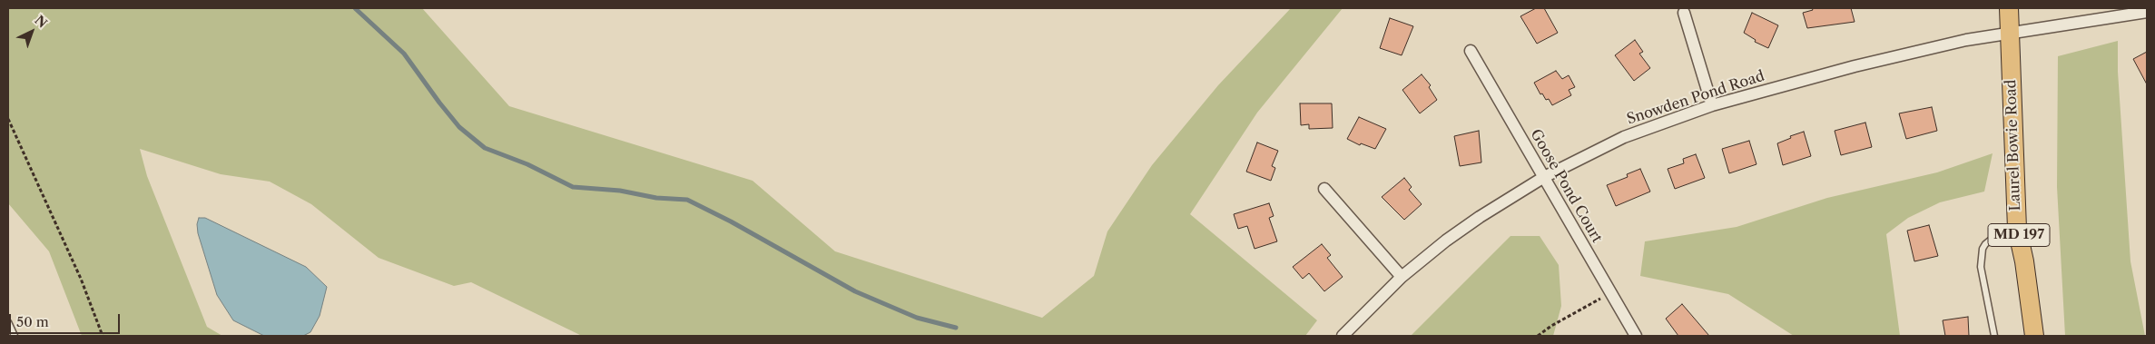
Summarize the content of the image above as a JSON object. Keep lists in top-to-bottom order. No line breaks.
{"streets":{"main road":["Laurel Bowie Road","MD 197"],"street":["Snowden Pond Road","Goose Pond Court"]},"crossings":[["Snowden Pond Road","Laurel Bowie Road"],["Snowden Pond Road","Goose Pond Court"]],"scale_bar":"50 m","north":"top right"}
